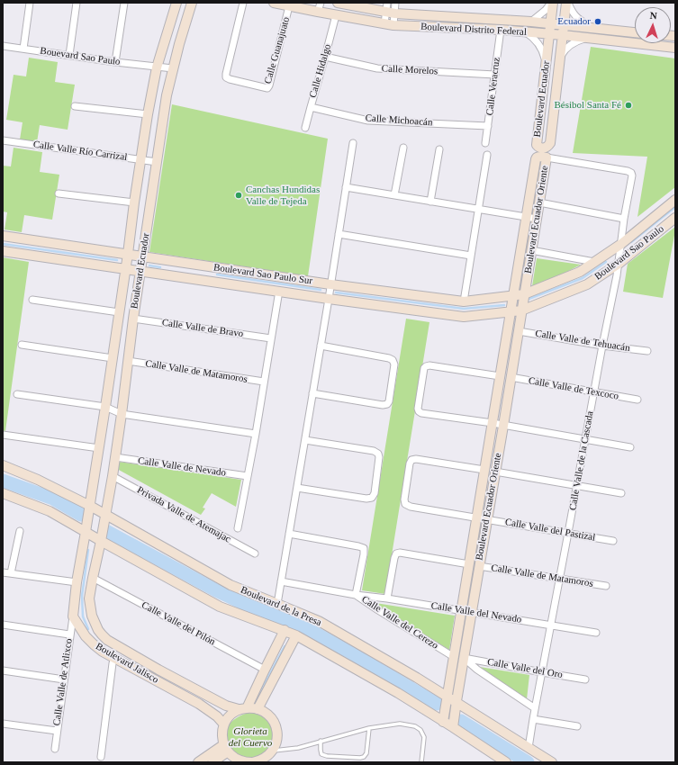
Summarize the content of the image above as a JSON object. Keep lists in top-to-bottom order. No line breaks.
{"streets":{"street":["Boulevard Distrito Federal","Calle Guanajuato","Bouevard Sao Paulo","Calle Morelos","Calle Hidalgo","Calle Veracruz","Boulevard Ecuador","Calle Michoacán","Calle Valle Río Carrizal","Boulevard Ecuador Oriente","Boulevard Sao Paulo","Boulevard Sao Paulo Sur","Calle Valle de Bravo","Calle Valle de Tehuacán","Calle Valle de Matamoros","Calle Valle de Texcoco","Calle Valle de la Cascada","Calle Valle de Nevado","Privada Valle de Atemajac","Calle Valle del Pastizal","Boulevard de la Presa","Calle Valle del Nevado","Calle Valle del Cerezo","Calle Valle del Pilón","Boulevard Jalisco","Calle Valle del Oro","Calle Valle de Atlixco"]},"crossings":[["Boulevard Distrito Federal","Calle Guanajuato"],["Boulevard Distrito Federal","Calle Hidalgo"],["Boulevard Distrito Federal","Calle Veracruz"],["Boulevard Distrito Federal","Boulevard Ecuador"],["Bouevard Sao Paulo","Boulevard Ecuador"],["Calle Morelos","Calle Hidalgo"],["Calle Morelos","Calle Veracruz"],["Calle Hidalgo","Calle Michoacán"],["Calle Veracruz","Calle Michoacán"],["Boulevard Ecuador","Calle Valle Río Carrizal"],["Boulevard Ecuador","Boulevard Sao Paulo Sur"],["Boulevard Ecuador","Calle Valle de Bravo"],["Boulevard Ecuador","Calle Valle de Matamoros"],["Boulevard Ecuador","Calle Valle de Nevado"],["Boulevard Ecuador","Privada Valle de Atemajac"],["Boulevard Ecuador","Boulevard de la Presa"],["Boulevard Ecuador","Boulevard Jalisco"],["Boulevard Ecuador Oriente","Boulevard Sao Paulo"],["Boulevard Ecuador Oriente","Boulevard Sao Paulo Sur"],["Boulevard Ecuador Oriente","Calle Valle de Tehuacán"],["Boulevard Ecuador Oriente","Calle Valle de Matamoros"],["Boulevard Ecuador Oriente","Calle Valle de Texcoco"],["Boulevard Ecuador Oriente","Calle Valle de la Cascada"],["Boulevard Ecuador Oriente","Calle Valle del Pastizal"],["Boulevard Ecuador Oriente","Boulevard de la Presa"],["Boulevard Ecuador Oriente","Calle Valle del Nevado"],["Boulevard Ecuador Oriente","Calle Valle del Cerezo"],["Boulevard Ecuador Oriente","Calle Valle del Oro"],["Boulevard Sao Paulo","Boulevard Sao Paulo Sur"],["Boulevard Sao Paulo","Calle Valle de la Cascada"],["Calle Valle de Tehuacán","Calle Valle de la Cascada"],["Calle Valle de Matamoros","Calle Valle de la Cascada"],["Calle Valle de Texcoco","Calle Valle de la Cascada"],["Calle Valle de la Cascada","Calle Valle del Pastizal"],["Calle Valle de la Cascada","Boulevard de la Presa"],["Calle Valle de la Cascada","Calle Valle del Nevado"],["Calle Valle de la Cascada","Calle Valle del Oro"],["Boulevard de la Presa","Boulevard Jalisco"],["Calle Valle del Nevado","Calle Valle del Cerezo"],["Calle Valle del Pilón","Boulevard Jalisco"],["Boulevard Jalisco","Calle Valle de Atlixco"]],"parks":["Glorieta del Cuervo"],"places":["Ecuador","Bésibol Santa Fé","Canchas Hundidas Valle de Tejeda"],"north":"top"}
